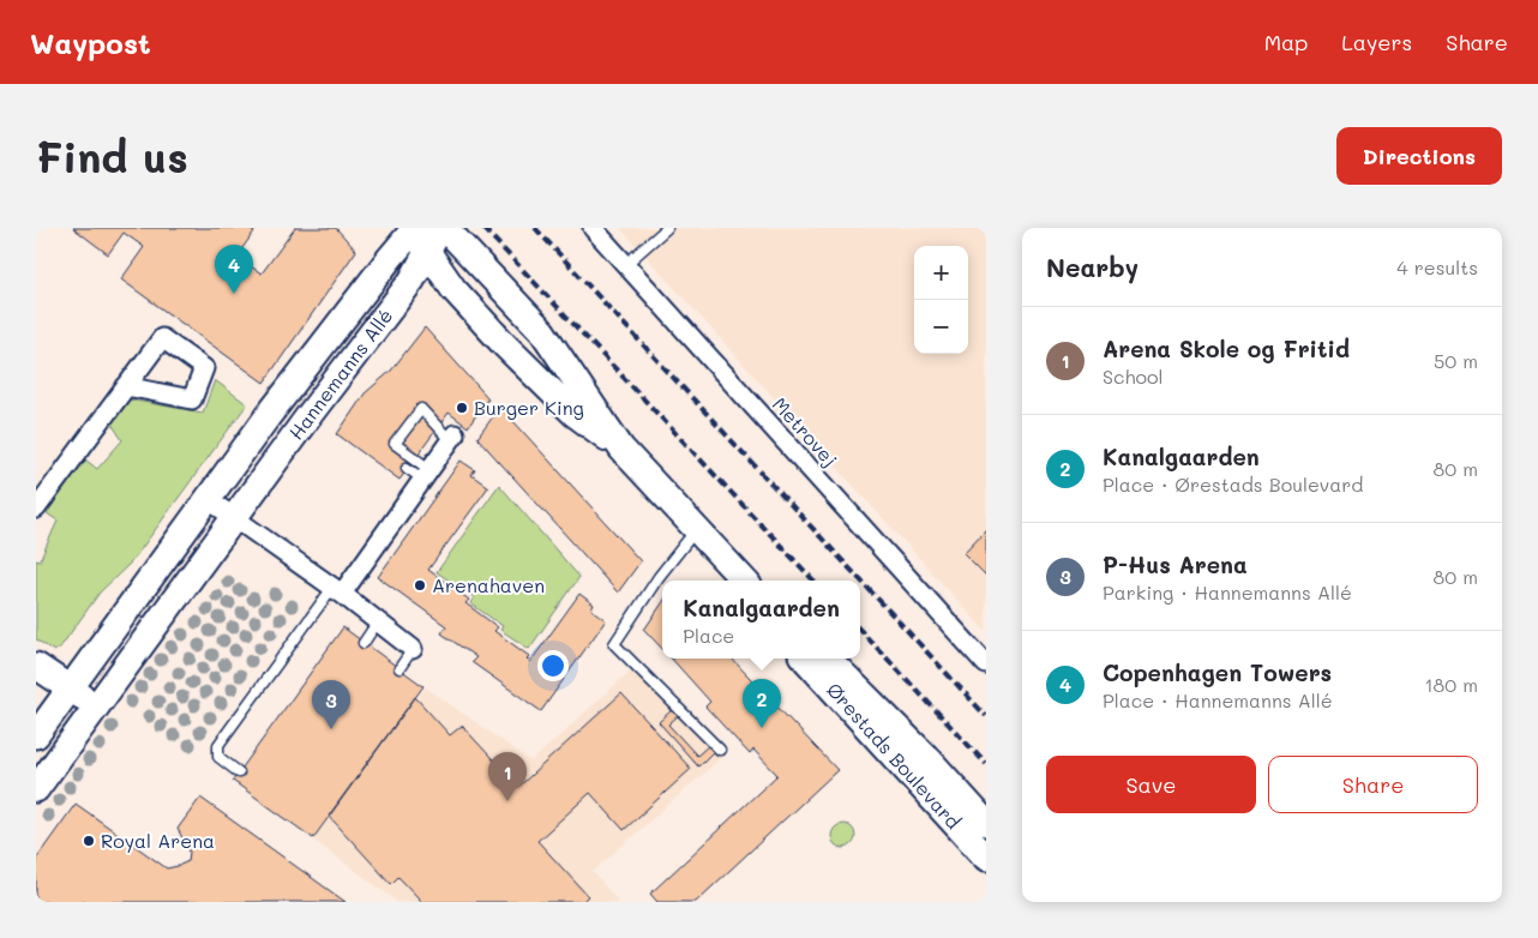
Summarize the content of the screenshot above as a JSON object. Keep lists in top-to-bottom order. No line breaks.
{"streets":{"street":["Hannemanns Allé","Metrovej","Ørestads Boulevard"]},"places":["Burger King","Arenahaven","Royal Arena"],"page":{"header":"Waypost","nav":["Map","Layers","Share"],"buttons":["Directions",["Save","Share"]],"title":"Find us","heading":["Nearby","4 results"],"pins":["4","2","3","1"],"map_buttons":["+","−"],"list":[{"mark":"1","name":"Arena Skole og Fritid","note":"School","value":"50 m"},{"mark":"2","name":"Kanalgaarden","note":"Place · Ørestads Boulevard","value":"80 m"},{"mark":"3","name":"P-Hus Arena","note":"Parking · Hannemanns Allé","value":"80 m"},{"mark":"4","name":"Copenhagen Towers","note":"Place · Hannemanns Allé","value":"180 m"}],"popup":["Kanalgaarden","Place"]}}
